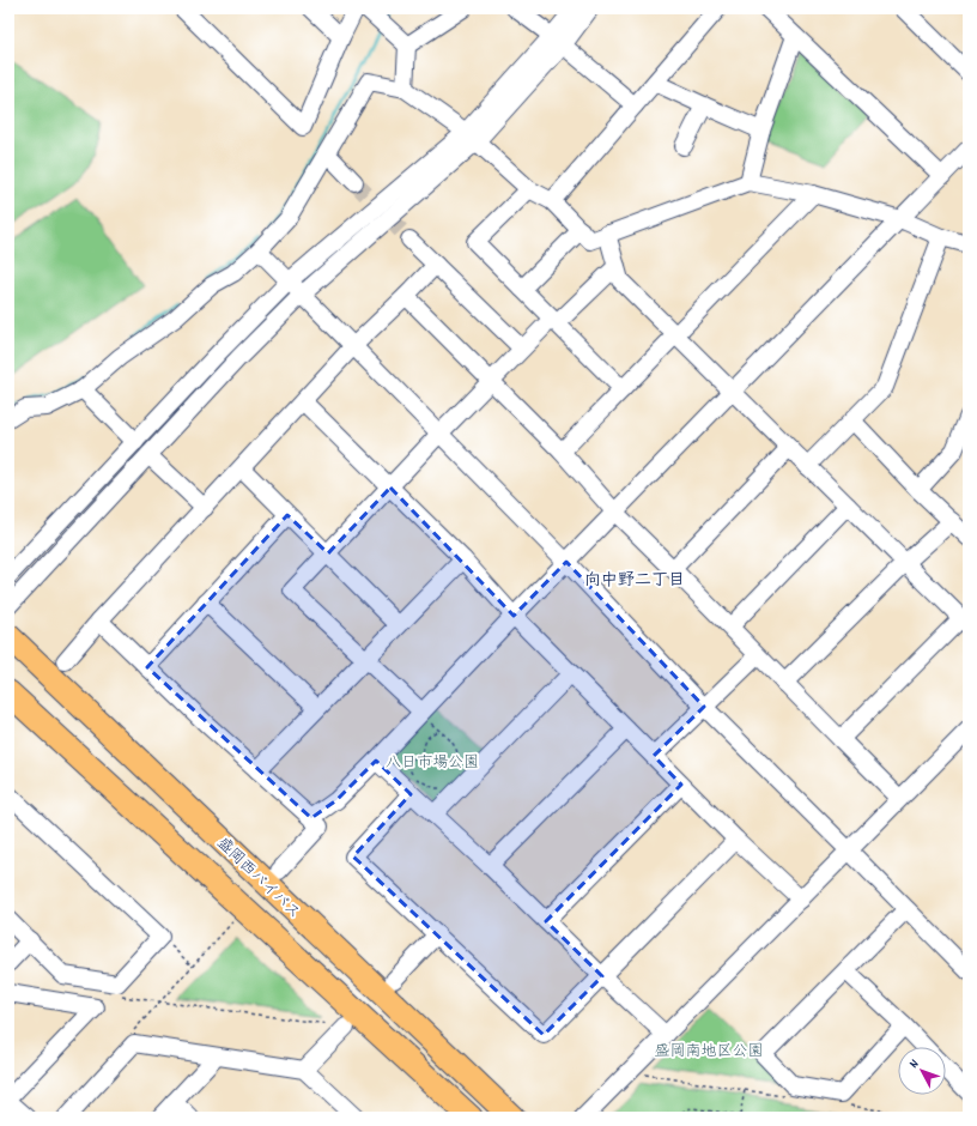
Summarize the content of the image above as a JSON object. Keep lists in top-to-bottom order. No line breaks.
{"streets":{"highway":["盛岡西バイパス"]},"districts":["向中野二丁目"],"parks":["八日市場公園","盛岡南地区公園"],"north":"top left"}
